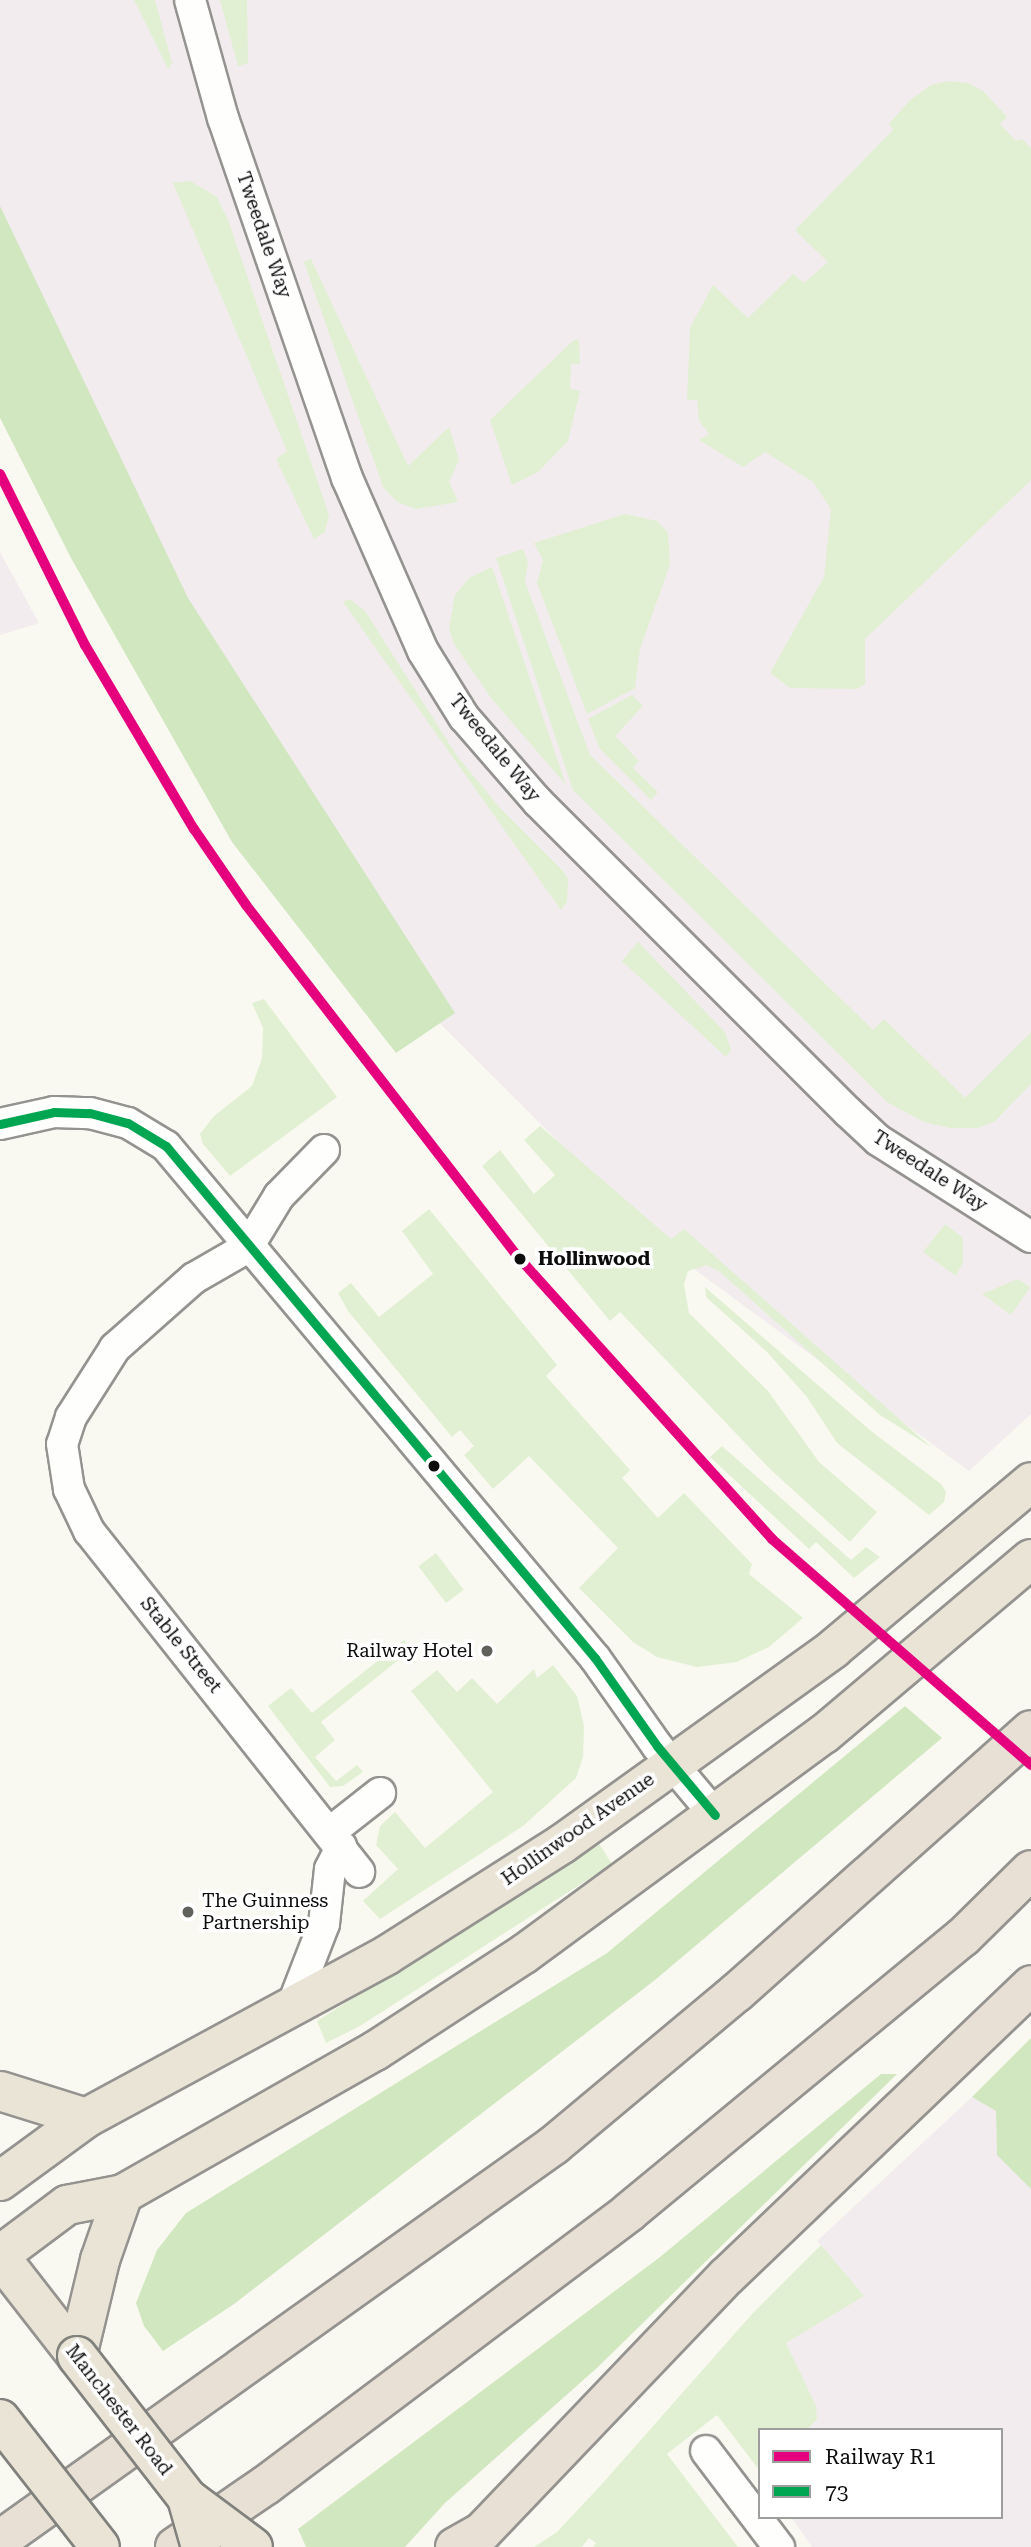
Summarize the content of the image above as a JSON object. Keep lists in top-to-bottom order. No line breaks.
{"streets":{"highway":["Hollinwood Avenue","Manchester Road"],"street":["Tweedale Way","Stable Street"]},"places":["Hollinwood","Railway Hotel","The Guinness Partnership"],"lines":["rail line R1","transit line 73"],"legend":["Railway R1","73"]}
